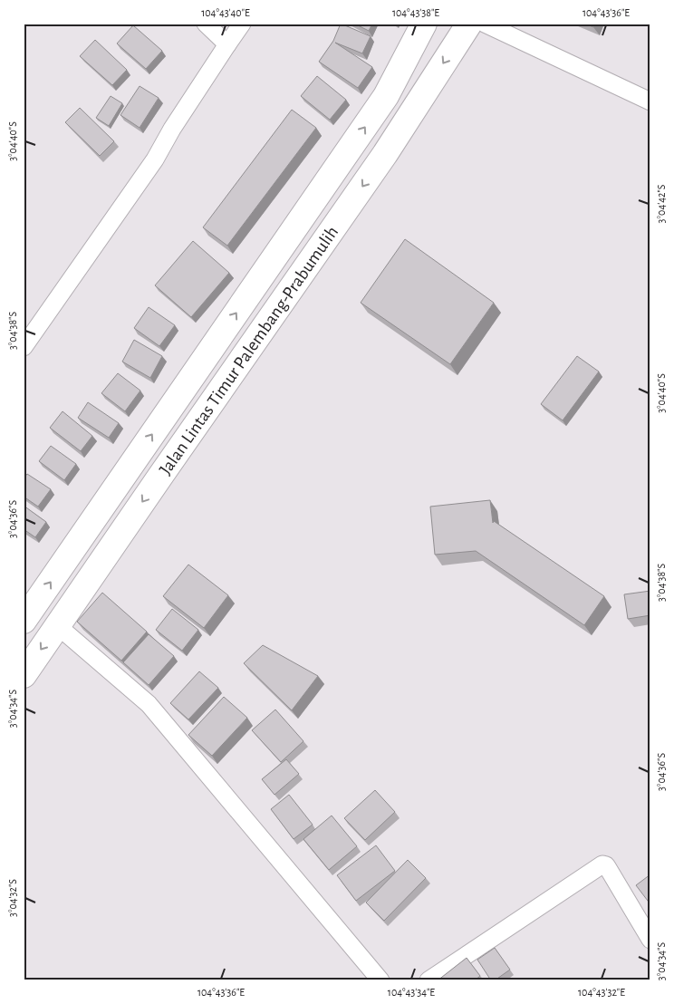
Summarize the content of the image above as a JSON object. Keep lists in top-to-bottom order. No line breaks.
{"streets":{"highway":["Jalan Lintas Timur Palembang-Prabumulih"]},"coordinates":["104°43'40\"E","104°43'38\"E","104°43'36\"E","3°04'40\"S","3°04'42\"S","3°04'38\"S","3°04'36\"S","3°04'34\"S","3°04'32\"S","104°43'34\"E","104°43'32\"E"]}
